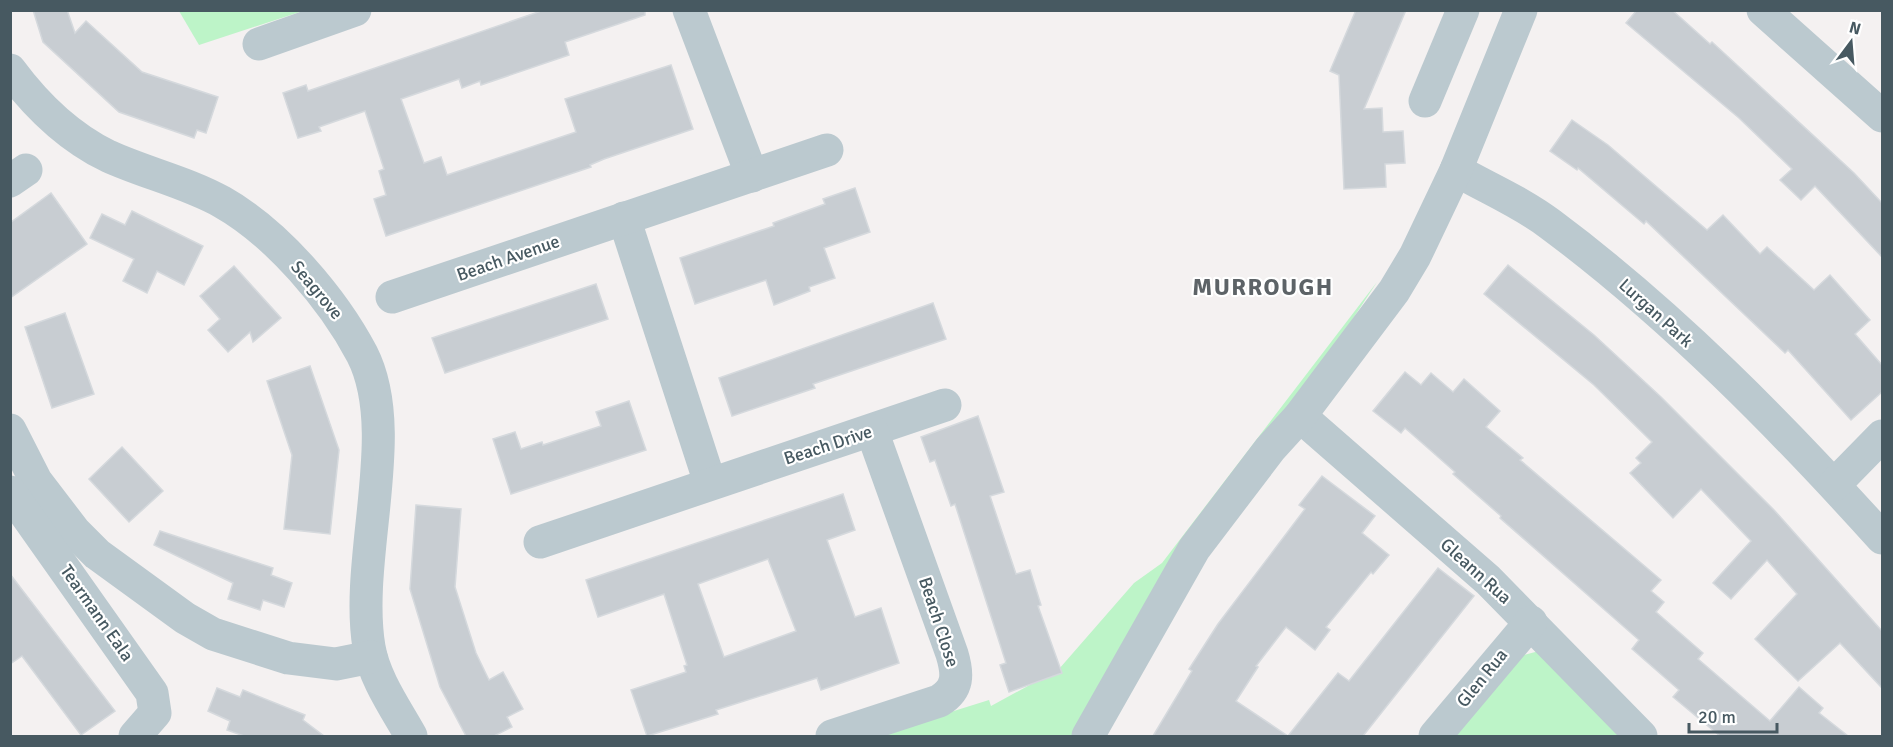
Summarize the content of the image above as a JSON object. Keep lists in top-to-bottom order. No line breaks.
{"streets":{"street":["Beach Avenue","Seagrove","Lurgan Park","Beach Drive","Gleann Rua","Tearmann Eala","Beach Close","Glen Rua"]},"crossings":[["Beach Drive","Beach Close"],["Gleann Rua","Glen Rua"]],"districts":["MURROUGH"],"scale_bar":"20 m","north":"top"}
